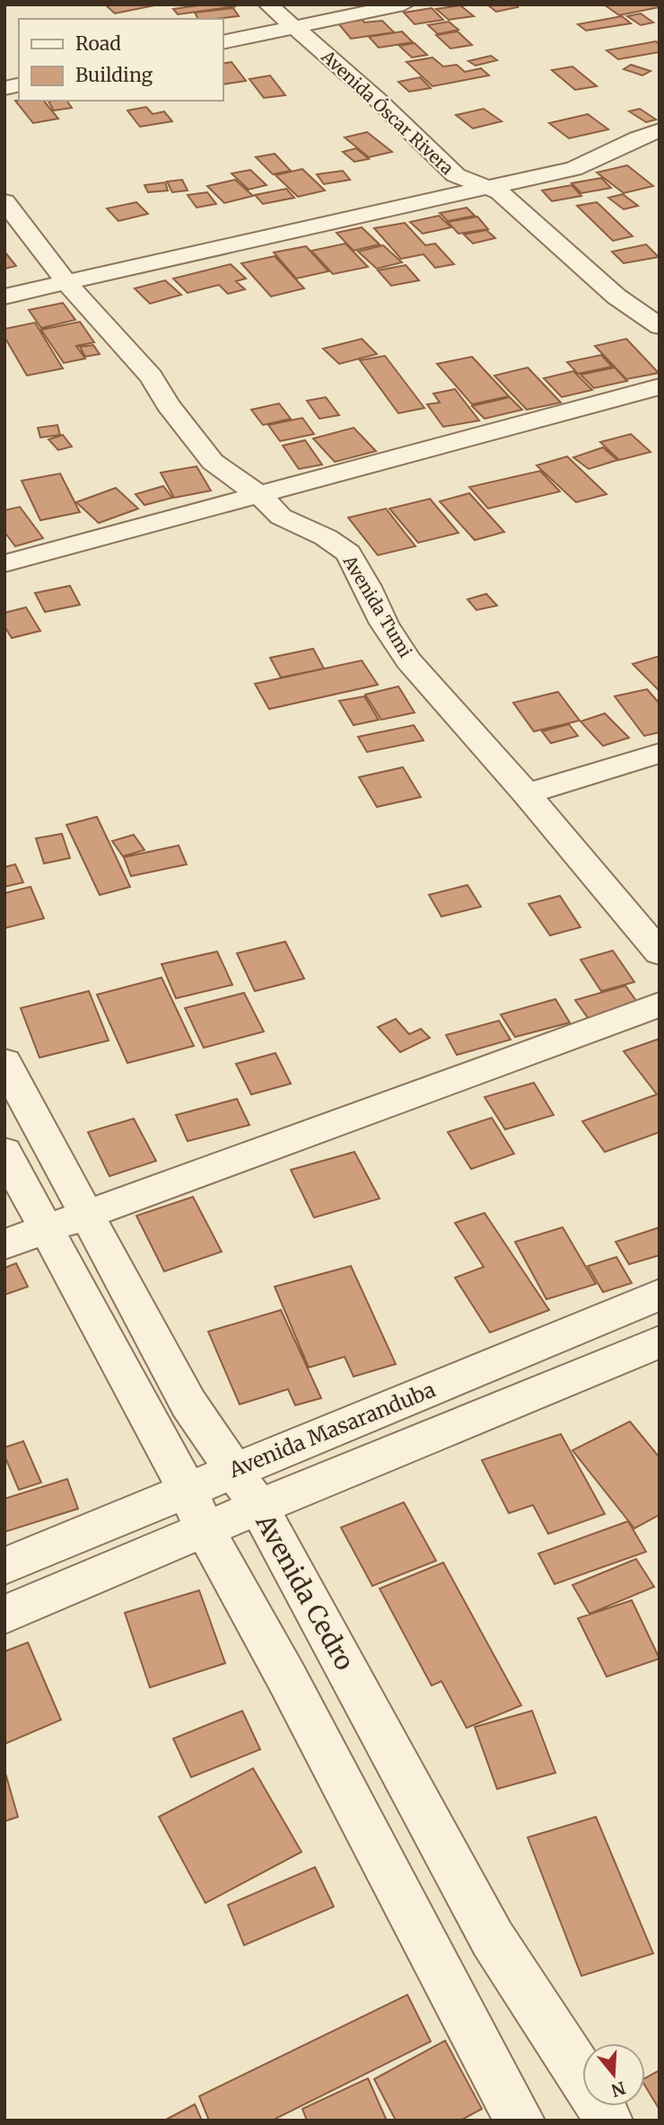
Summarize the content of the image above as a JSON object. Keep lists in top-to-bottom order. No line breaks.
{"streets":{"street":["Avenida Óscar Rivera","Avenida Tumi","Avenida Masaranduba","Avenida Cedro"]},"crossings":[["Avenida Masaranduba","Avenida Cedro"]],"legend":["Road","Building"],"north":"bottom"}
